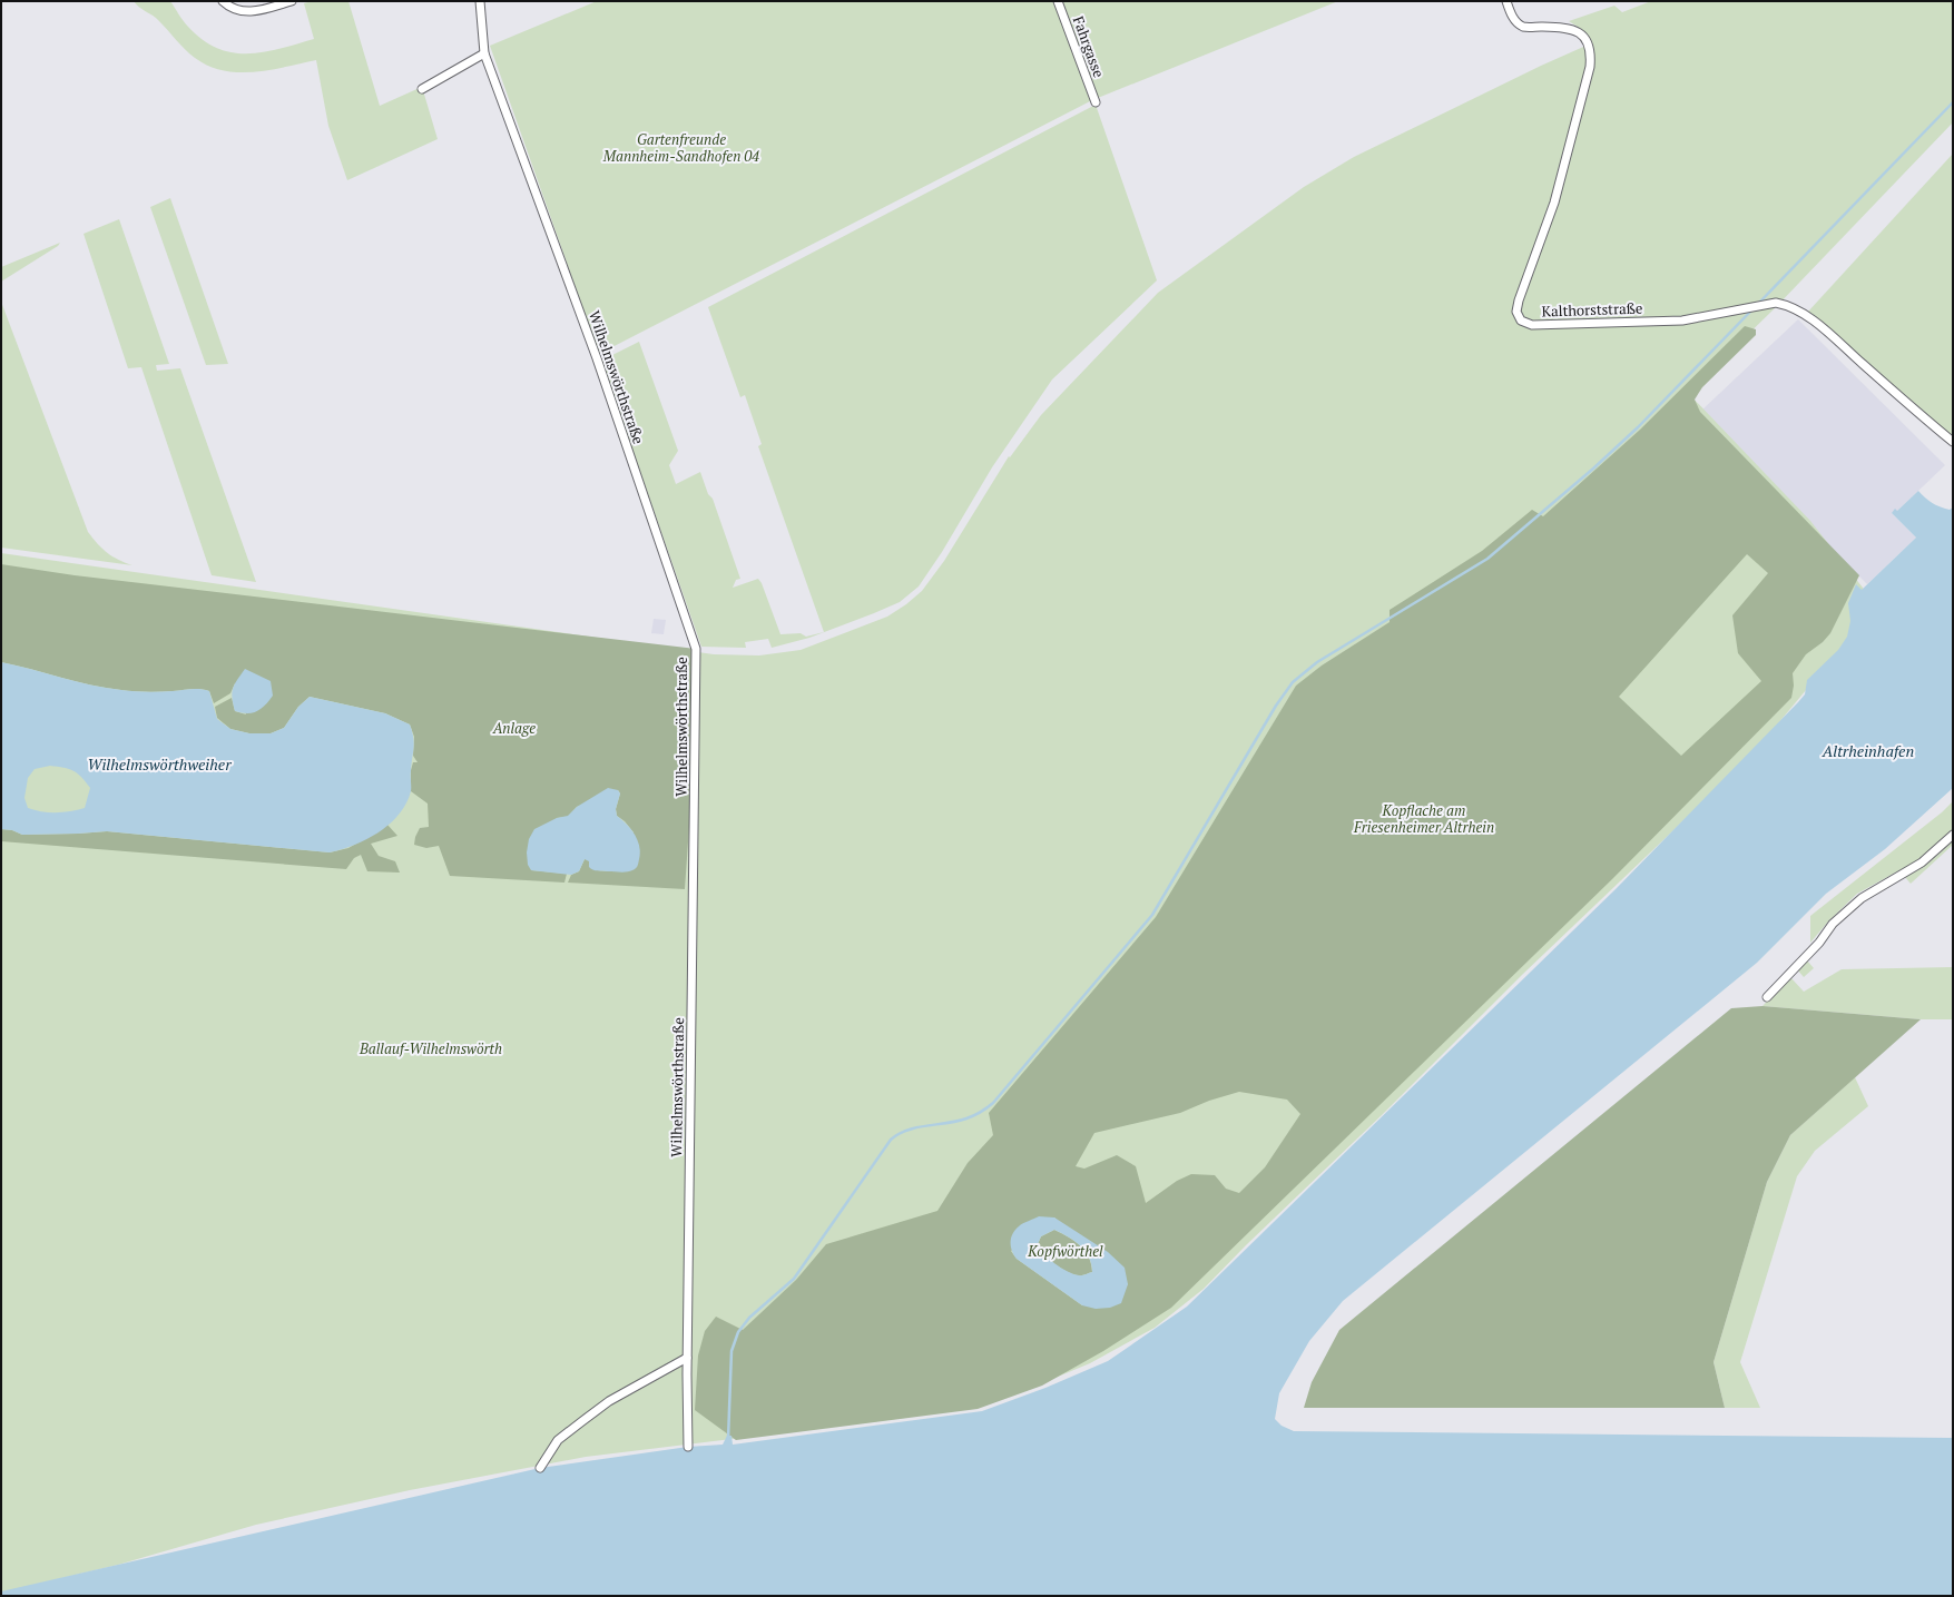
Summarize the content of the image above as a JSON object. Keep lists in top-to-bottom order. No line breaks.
{"streets":{"street":["Fahrgasse","Kalthorststraße","Wilhelmswörthstraße"]},"water":["Altrheinhafen","Wilhelmswörthweiher"],"parks":["Gartenfreunde Mannheim-Sandhofen 04","Anlage","Kopflache am Friesenheimer Altrhein","Ballauf-Wilhelmswörth","Kopfwörthel"]}
